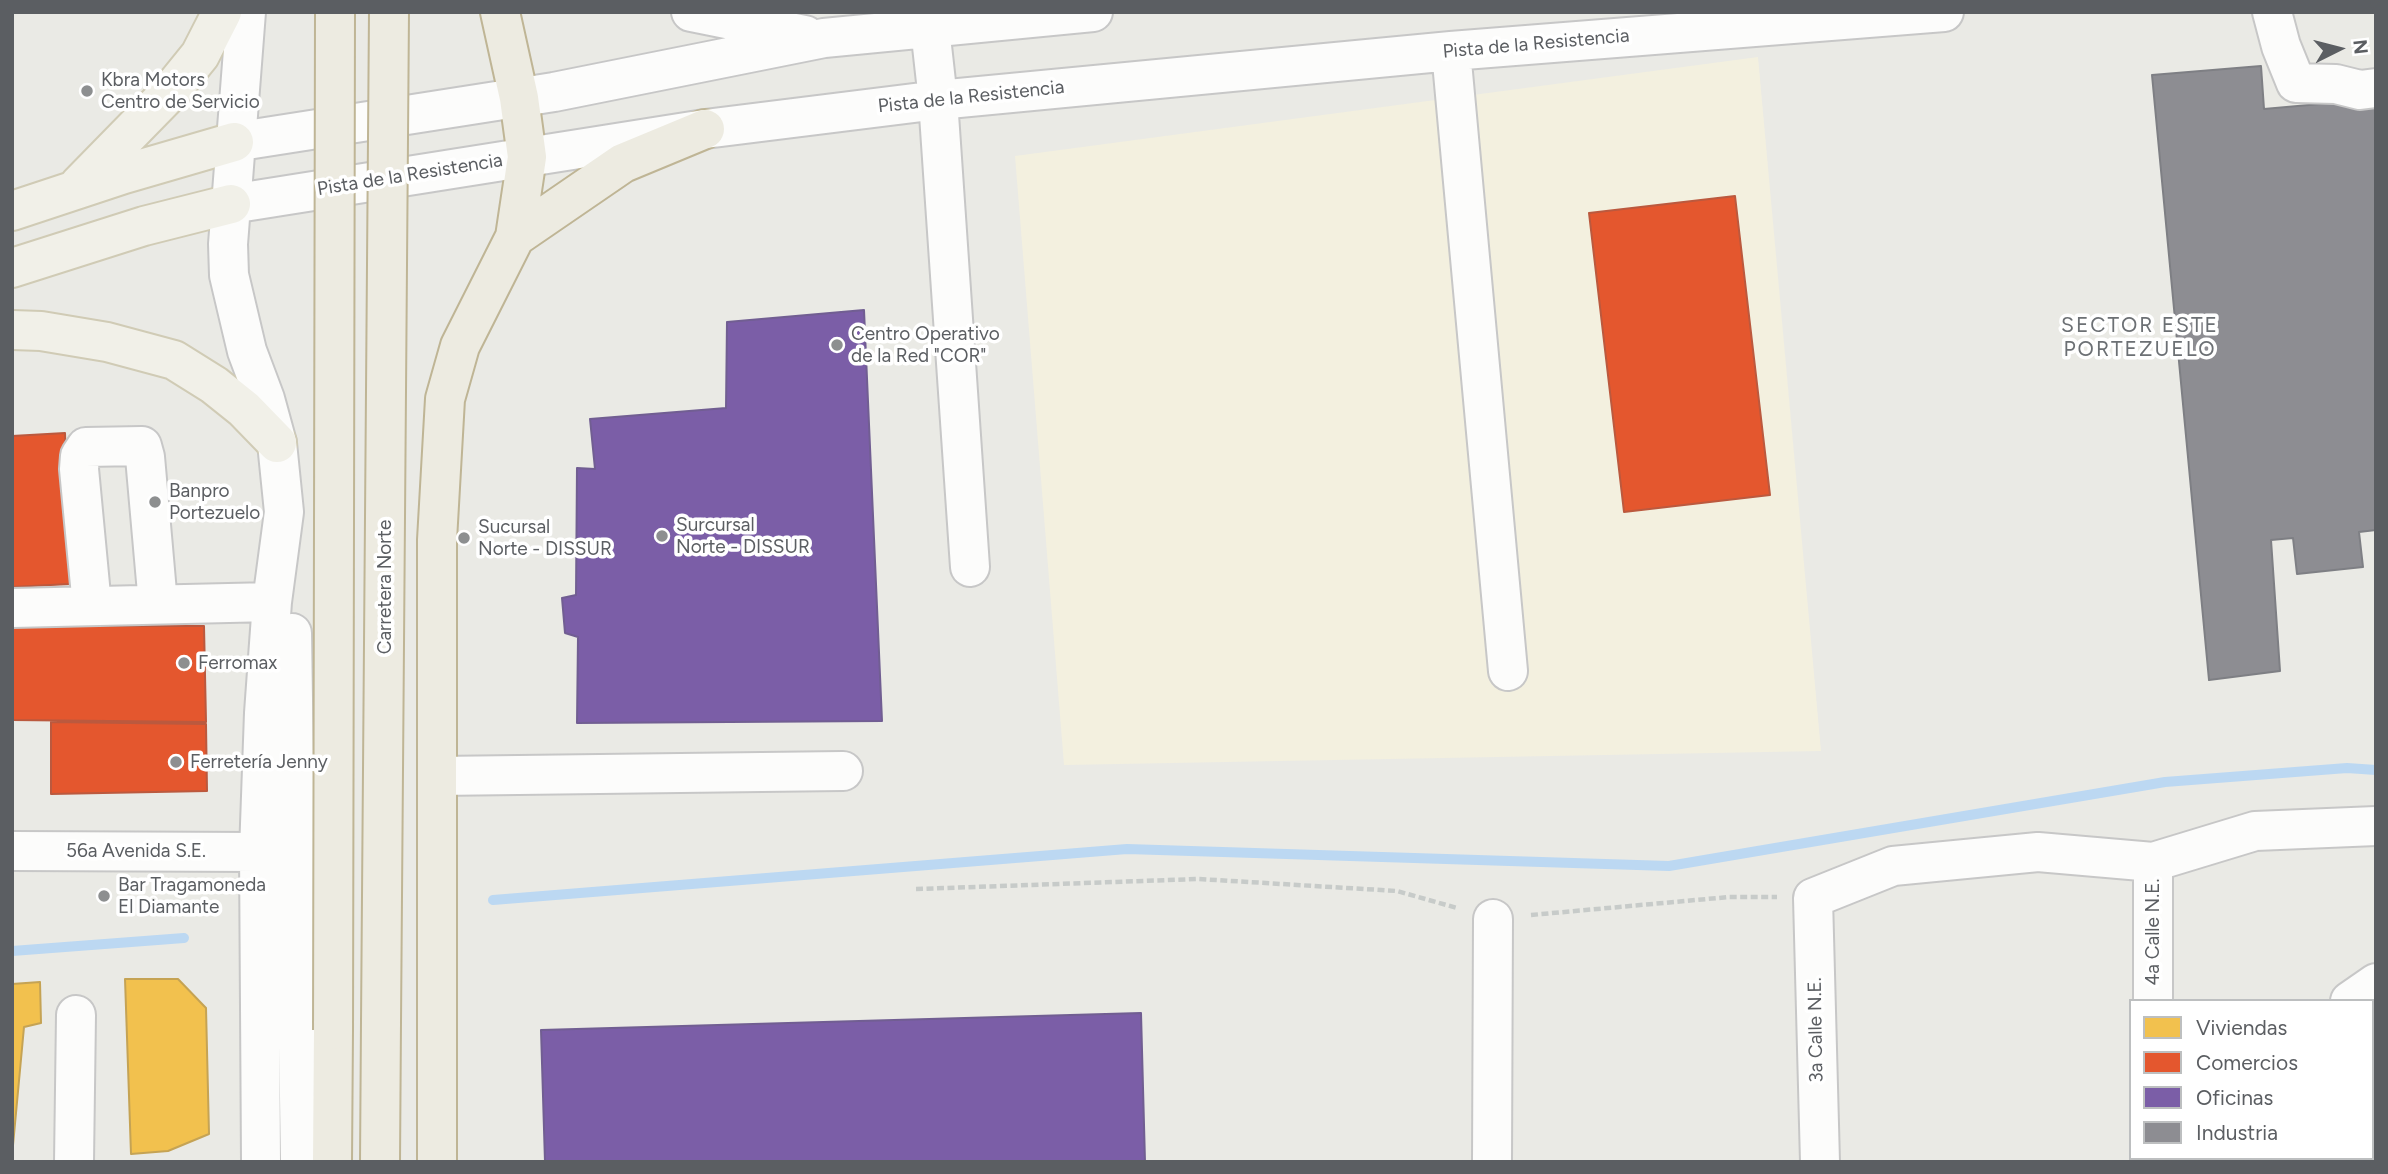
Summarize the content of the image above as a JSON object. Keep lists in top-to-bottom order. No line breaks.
{"streets":{"highway":["Carretera Norte"],"main road":["Pista de la Resistencia"],"street":["56a Avenida S.E.","4a Calle N.E.","3a Calle N.E."]},"districts":["SECTOR ESTE PORTEZUELO"],"places":["Kbra Motors Centro de Servicio","Centro Operativo de la Red \"COR\"","Banpro Portezuelo","Surcursal Norte - DISSUR","Sucursal Norte - DISSUR","Ferromax","Ferretería Jenny","Bar Tragamoneda El Diamante"],"legend":["Viviendas","Comercios","Oficinas","Industria"],"north":"right"}
